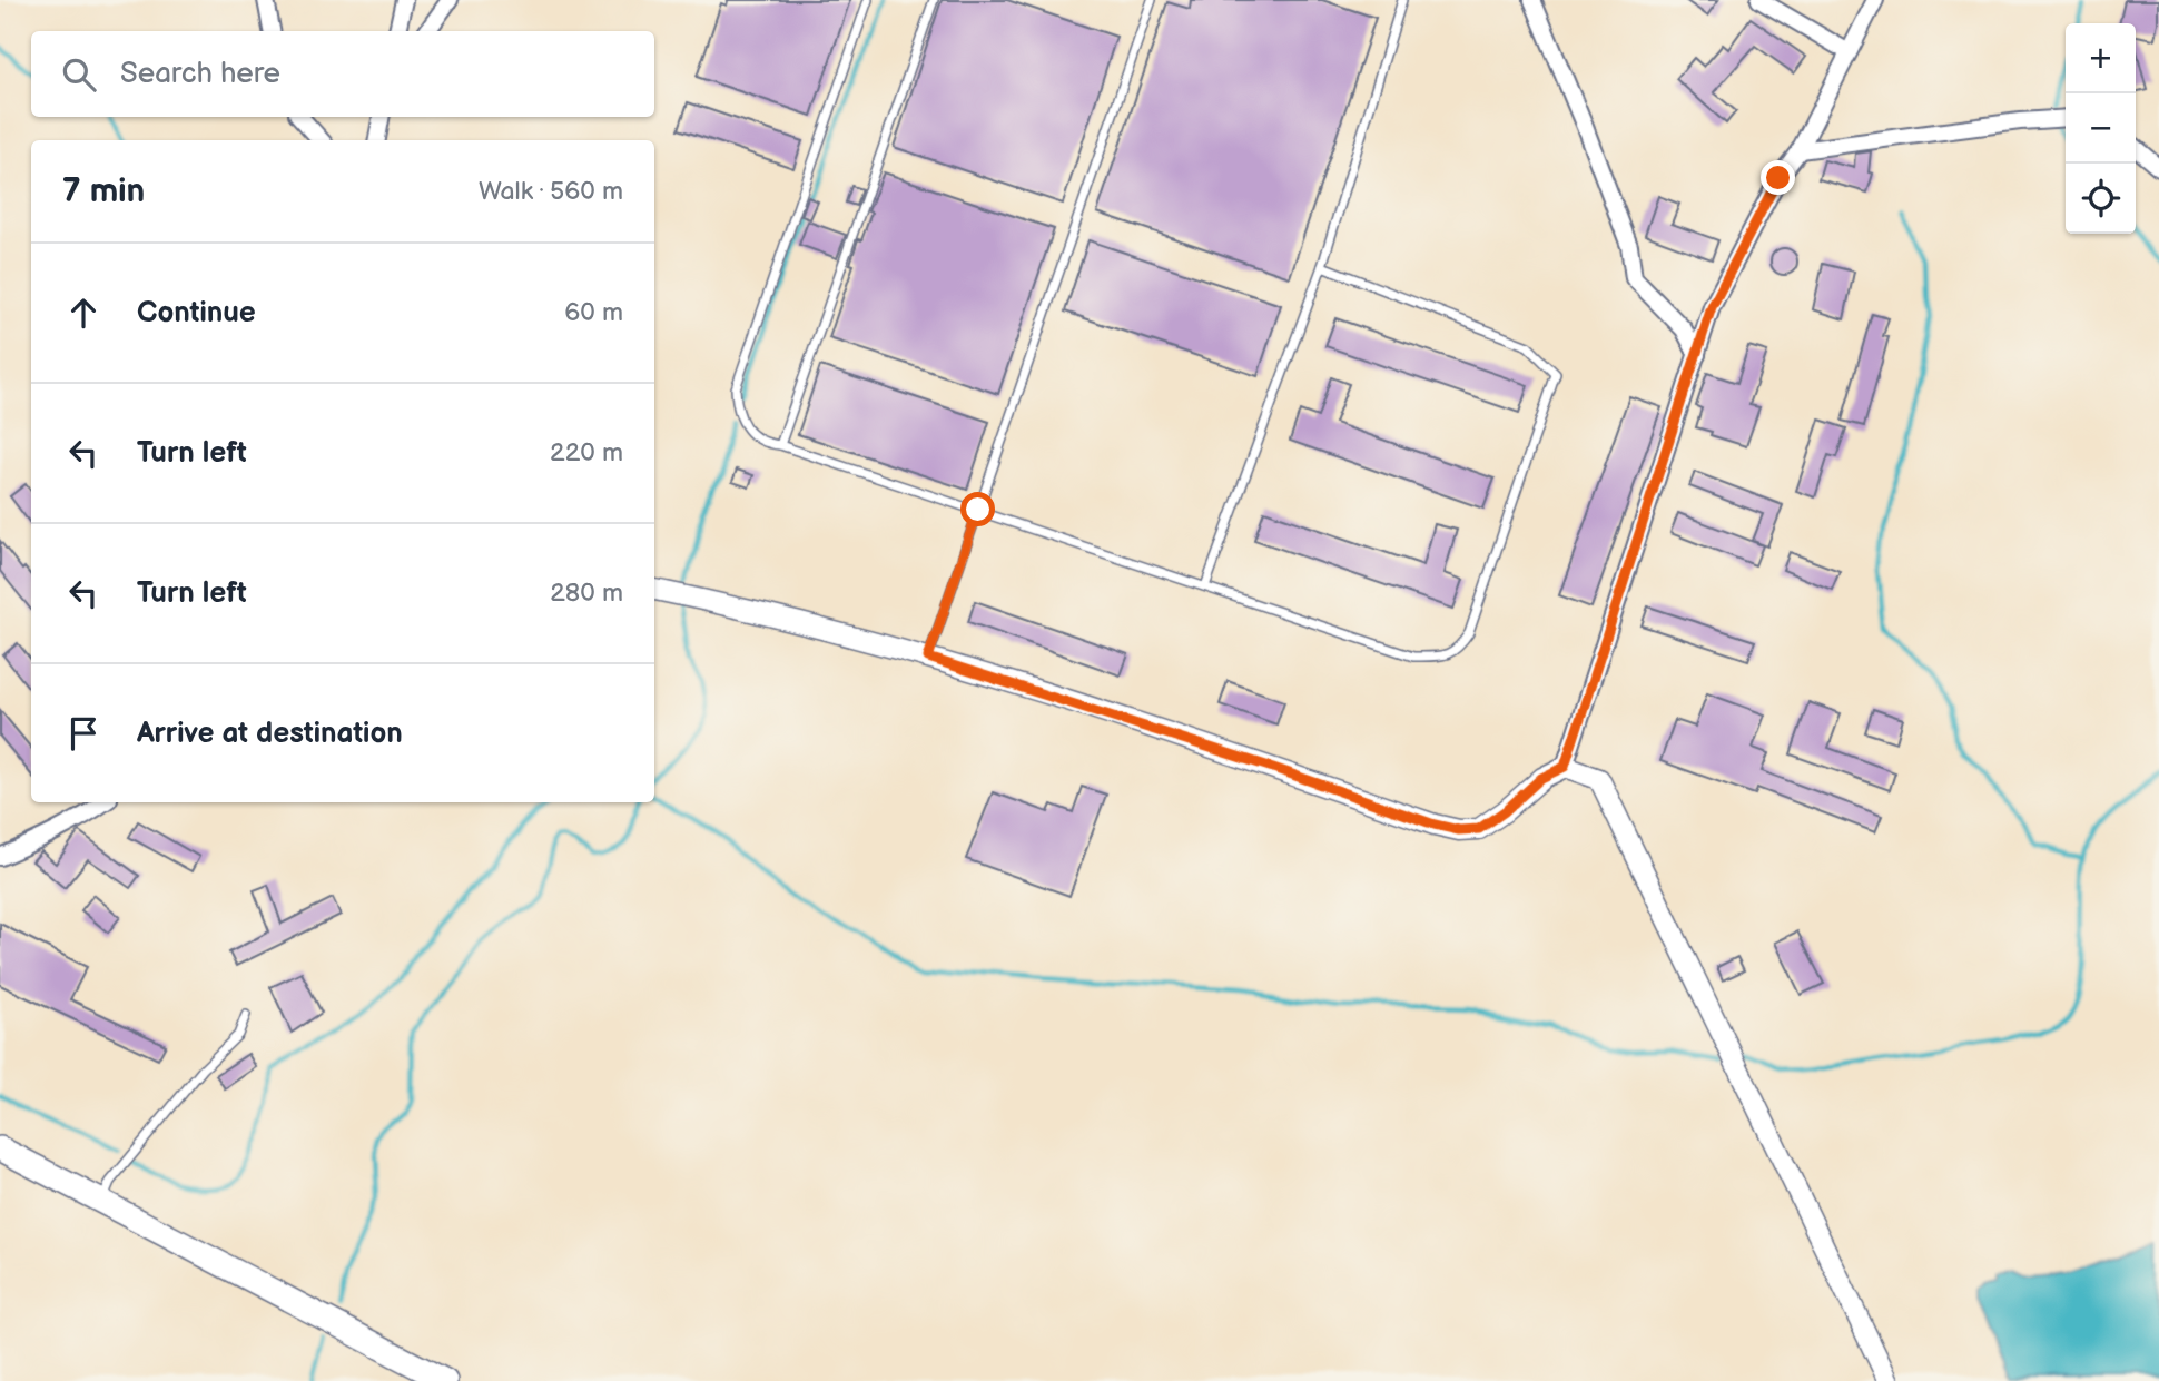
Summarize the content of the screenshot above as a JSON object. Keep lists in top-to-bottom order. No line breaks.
{"page":{"map_buttons":["+","−"],"search":"Search here","heading":["7 min","Walk · 560 m"],"list":[["Continue","60 m"],["Turn left","220 m"],["Turn left","280 m"],"Arrive at destination"]}}
